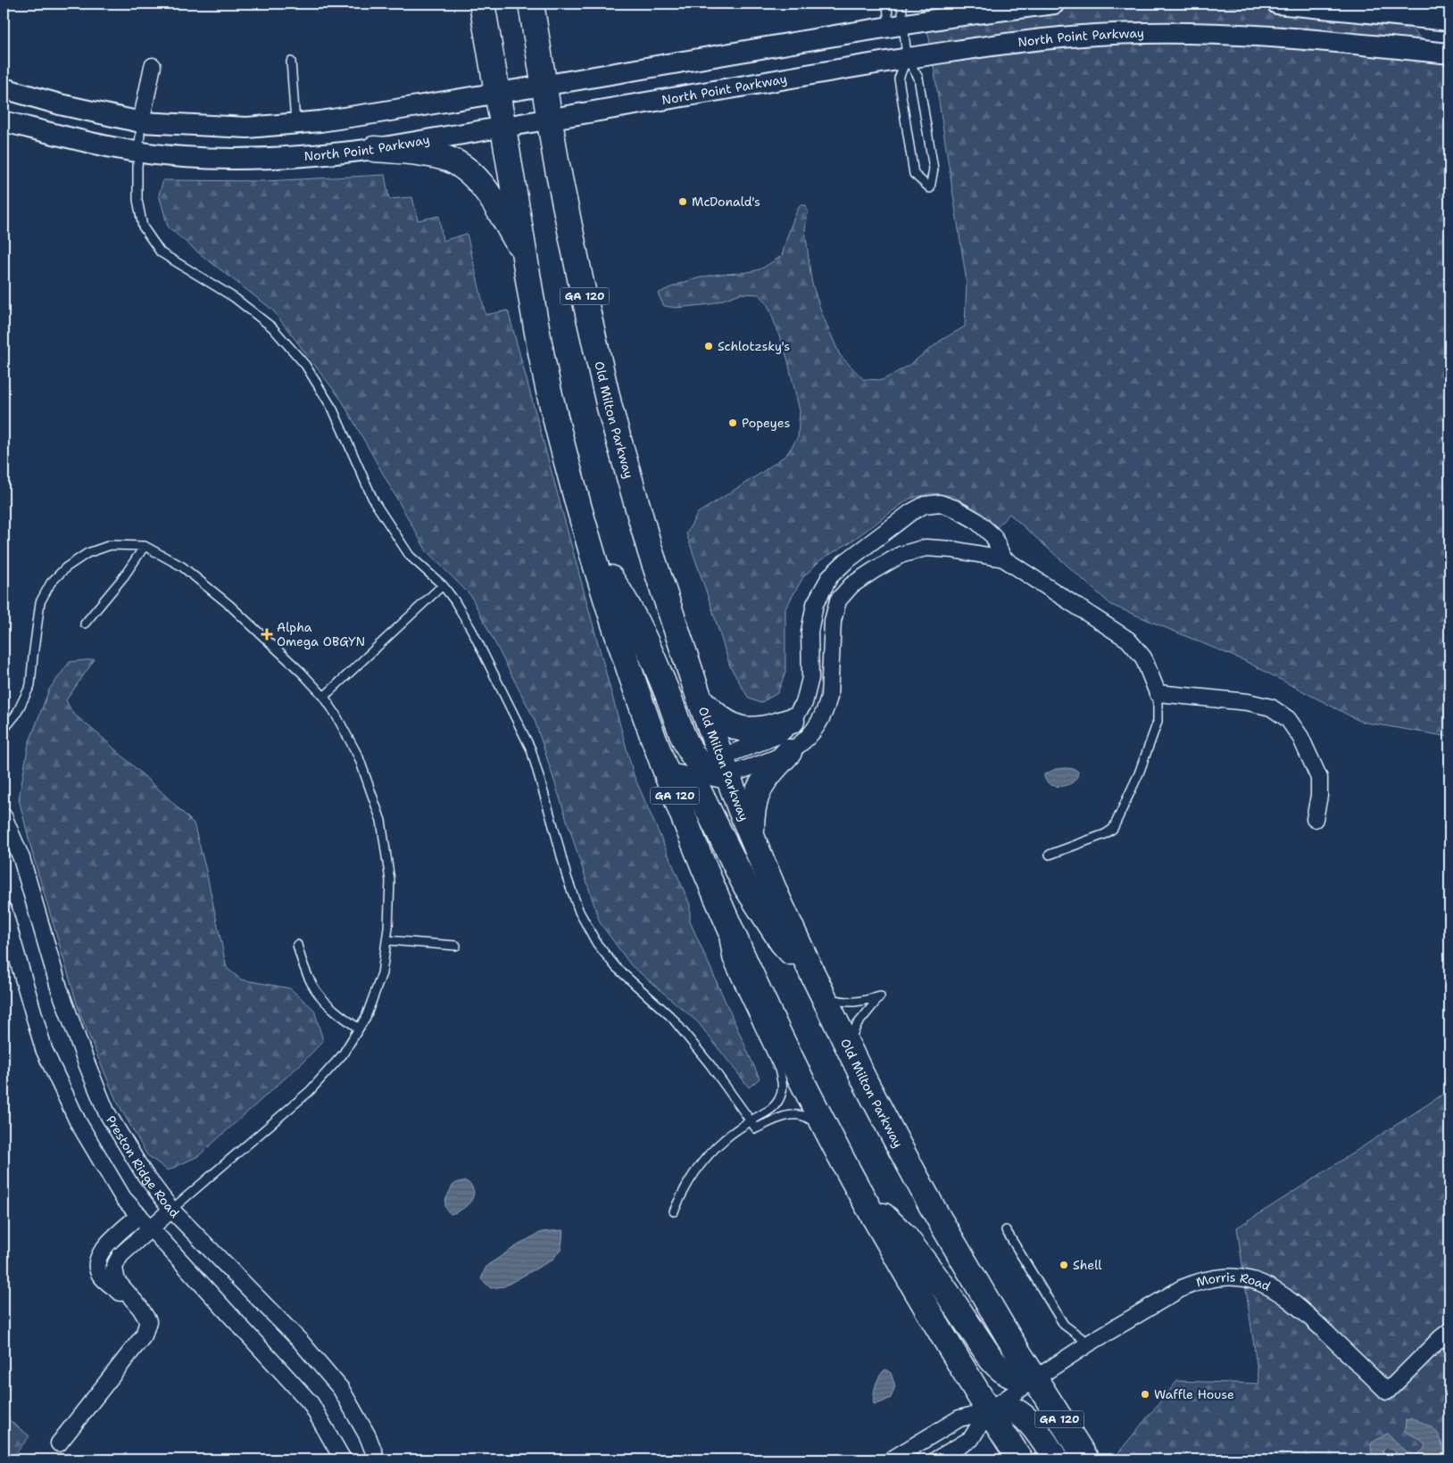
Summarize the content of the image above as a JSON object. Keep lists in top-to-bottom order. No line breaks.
{"streets":{"highway":["GA 120","Old Milton Parkway"],"street":["North Point Parkway","Preston Ridge Road","Morris Road"]},"crossings":[["North Point Parkway","Old Milton Parkway"],["Old Milton Parkway","Morris Road"]],"places":{"other":["McDonald's","Schlotzsky's","Popeyes","Shell","Waffle House"],"health":["Alpha Omega OBGYN"]}}
